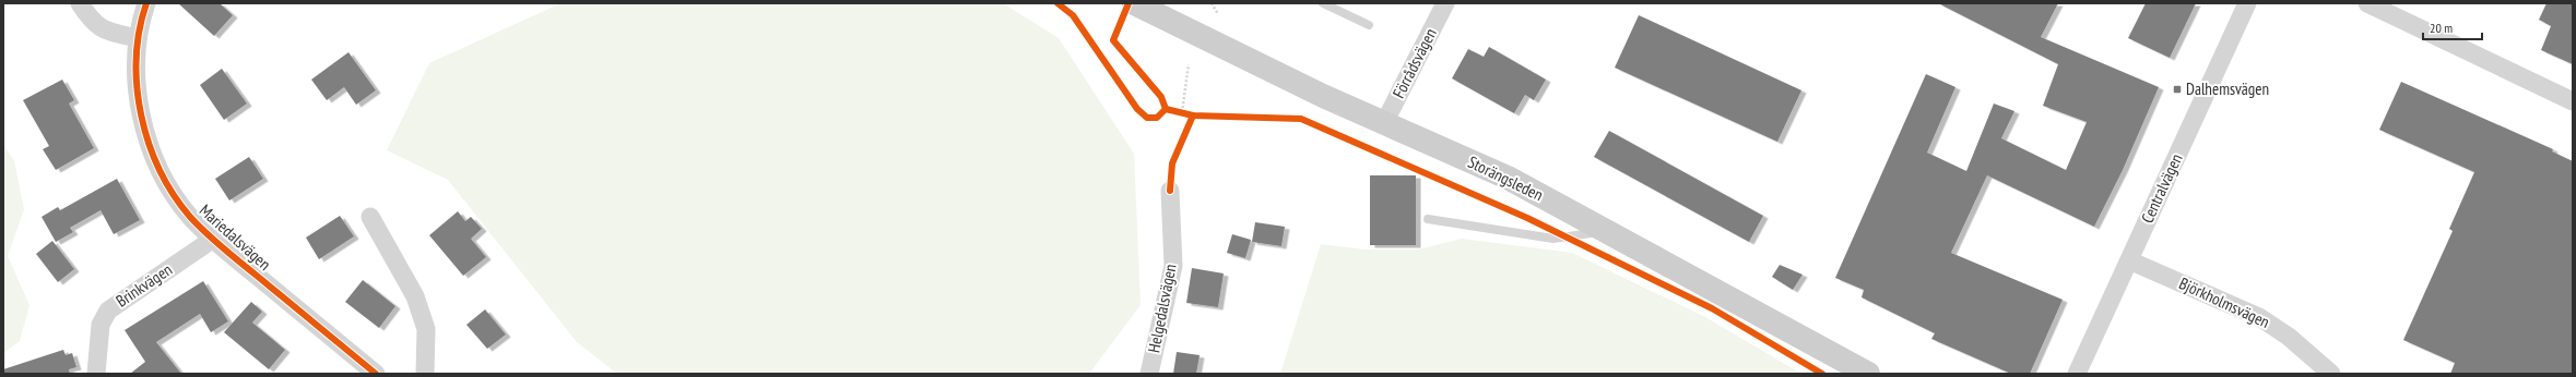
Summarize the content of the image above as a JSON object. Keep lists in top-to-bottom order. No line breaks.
{"streets":{"main road":["Storängsleden"],"street":["Förrådsvägen","Centralvägen","Mariedalsvägen","Brinkvägen","Björkholmsvägen","Helgedalsvägen"]},"crossings":[["Förrådsvägen","Storängsleden"],["Centralvägen","Björkholmsvägen"],["Mariedalsvägen","Brinkvägen"]],"places":{"transit":["Dalhemsvägen"]},"scale_bar":"20 m"}
